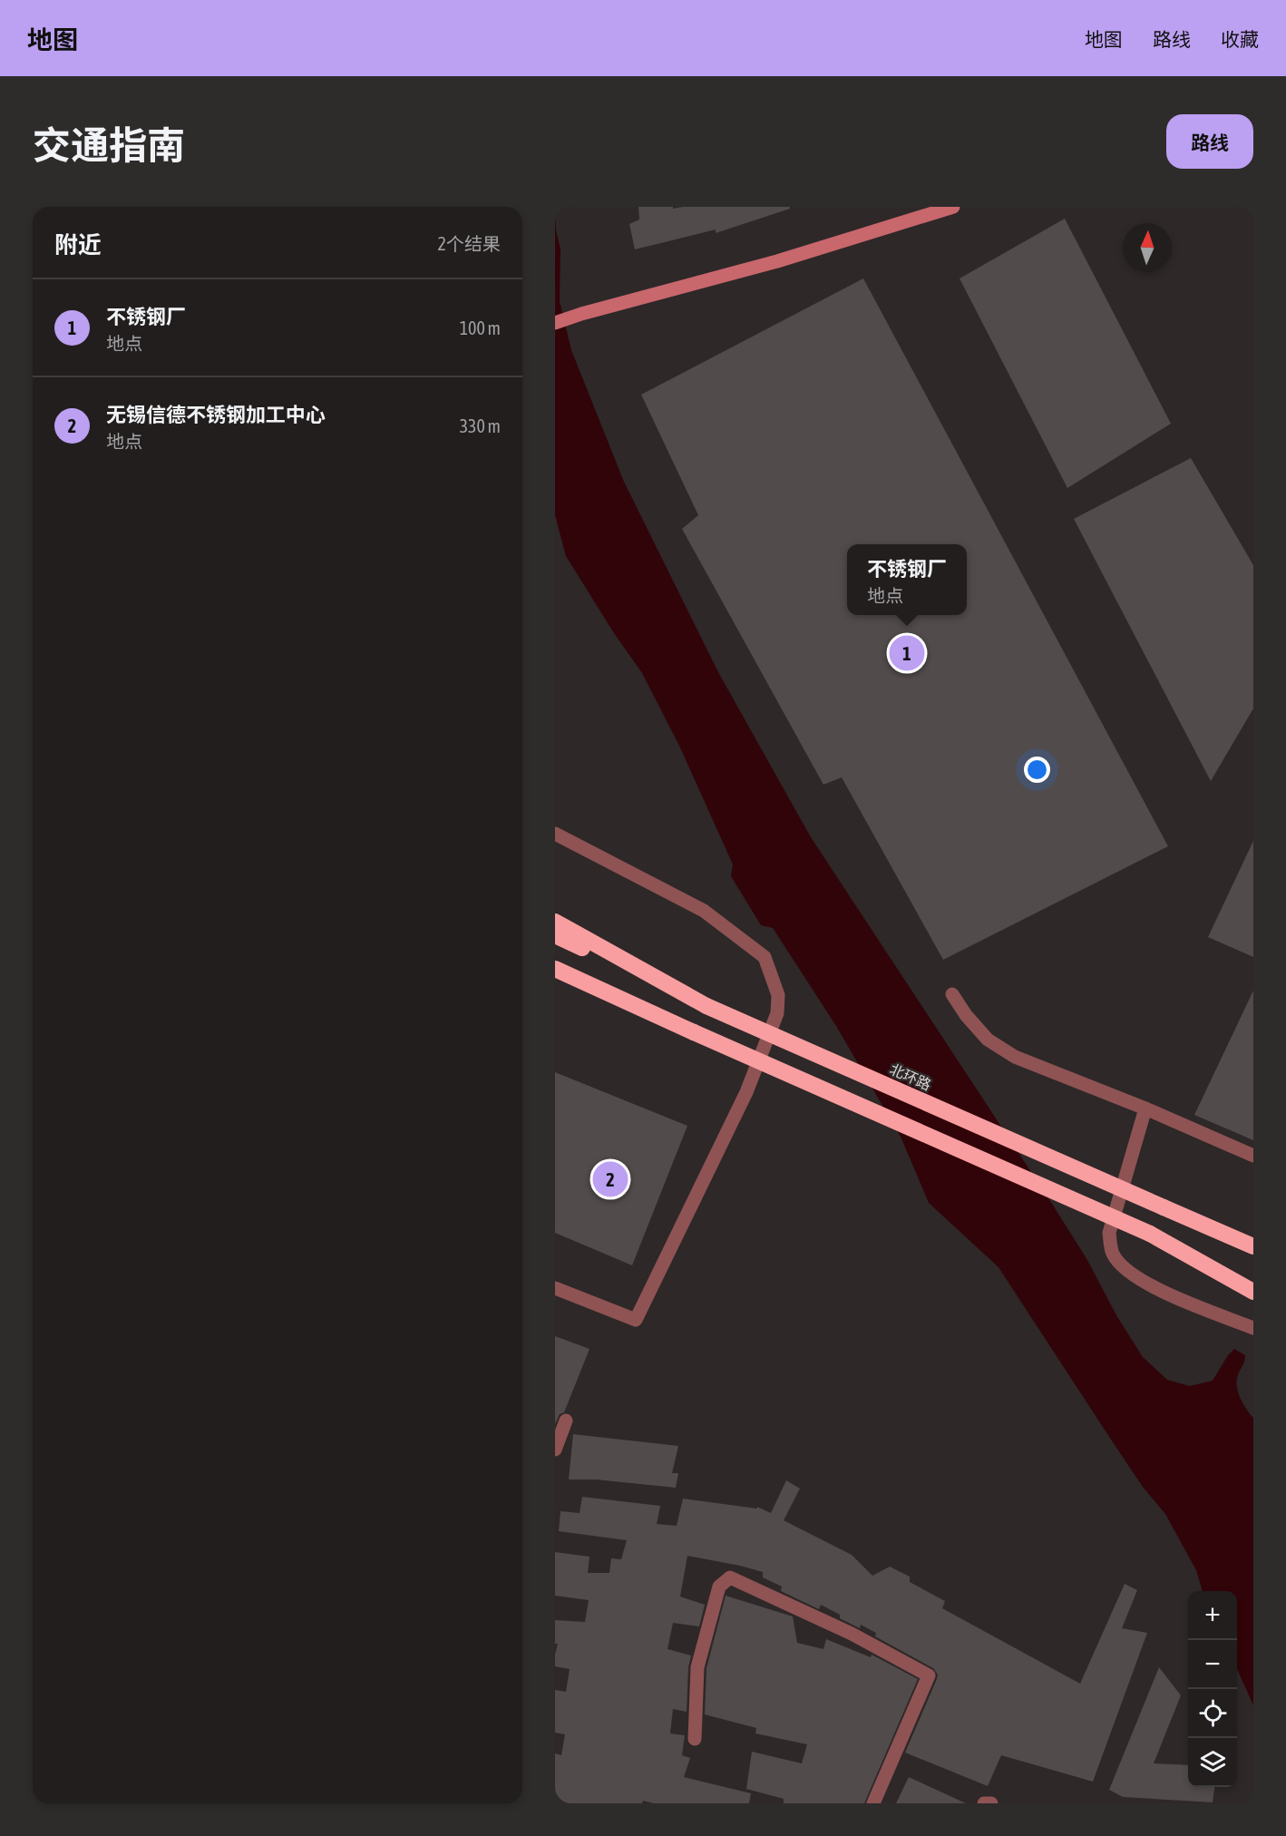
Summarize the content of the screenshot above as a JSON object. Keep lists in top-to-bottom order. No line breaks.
{"streets":{"highway":["北环路"]},"north":"top","page":{"header":"地图","nav":["地图","路线","收藏"],"title":"交通指南","buttons":"路线","heading":["附近","2个结果"],"list":[{"mark":"1","name":"不锈钢厂","note":"地点","value":"100 m"},{"mark":"2","name":"无锡信德不锈钢加工中心","note":"地点","value":"330 m"}],"popup":["不锈钢厂","地点"],"pins":["1","2"],"map_buttons":["+","−"]}}
